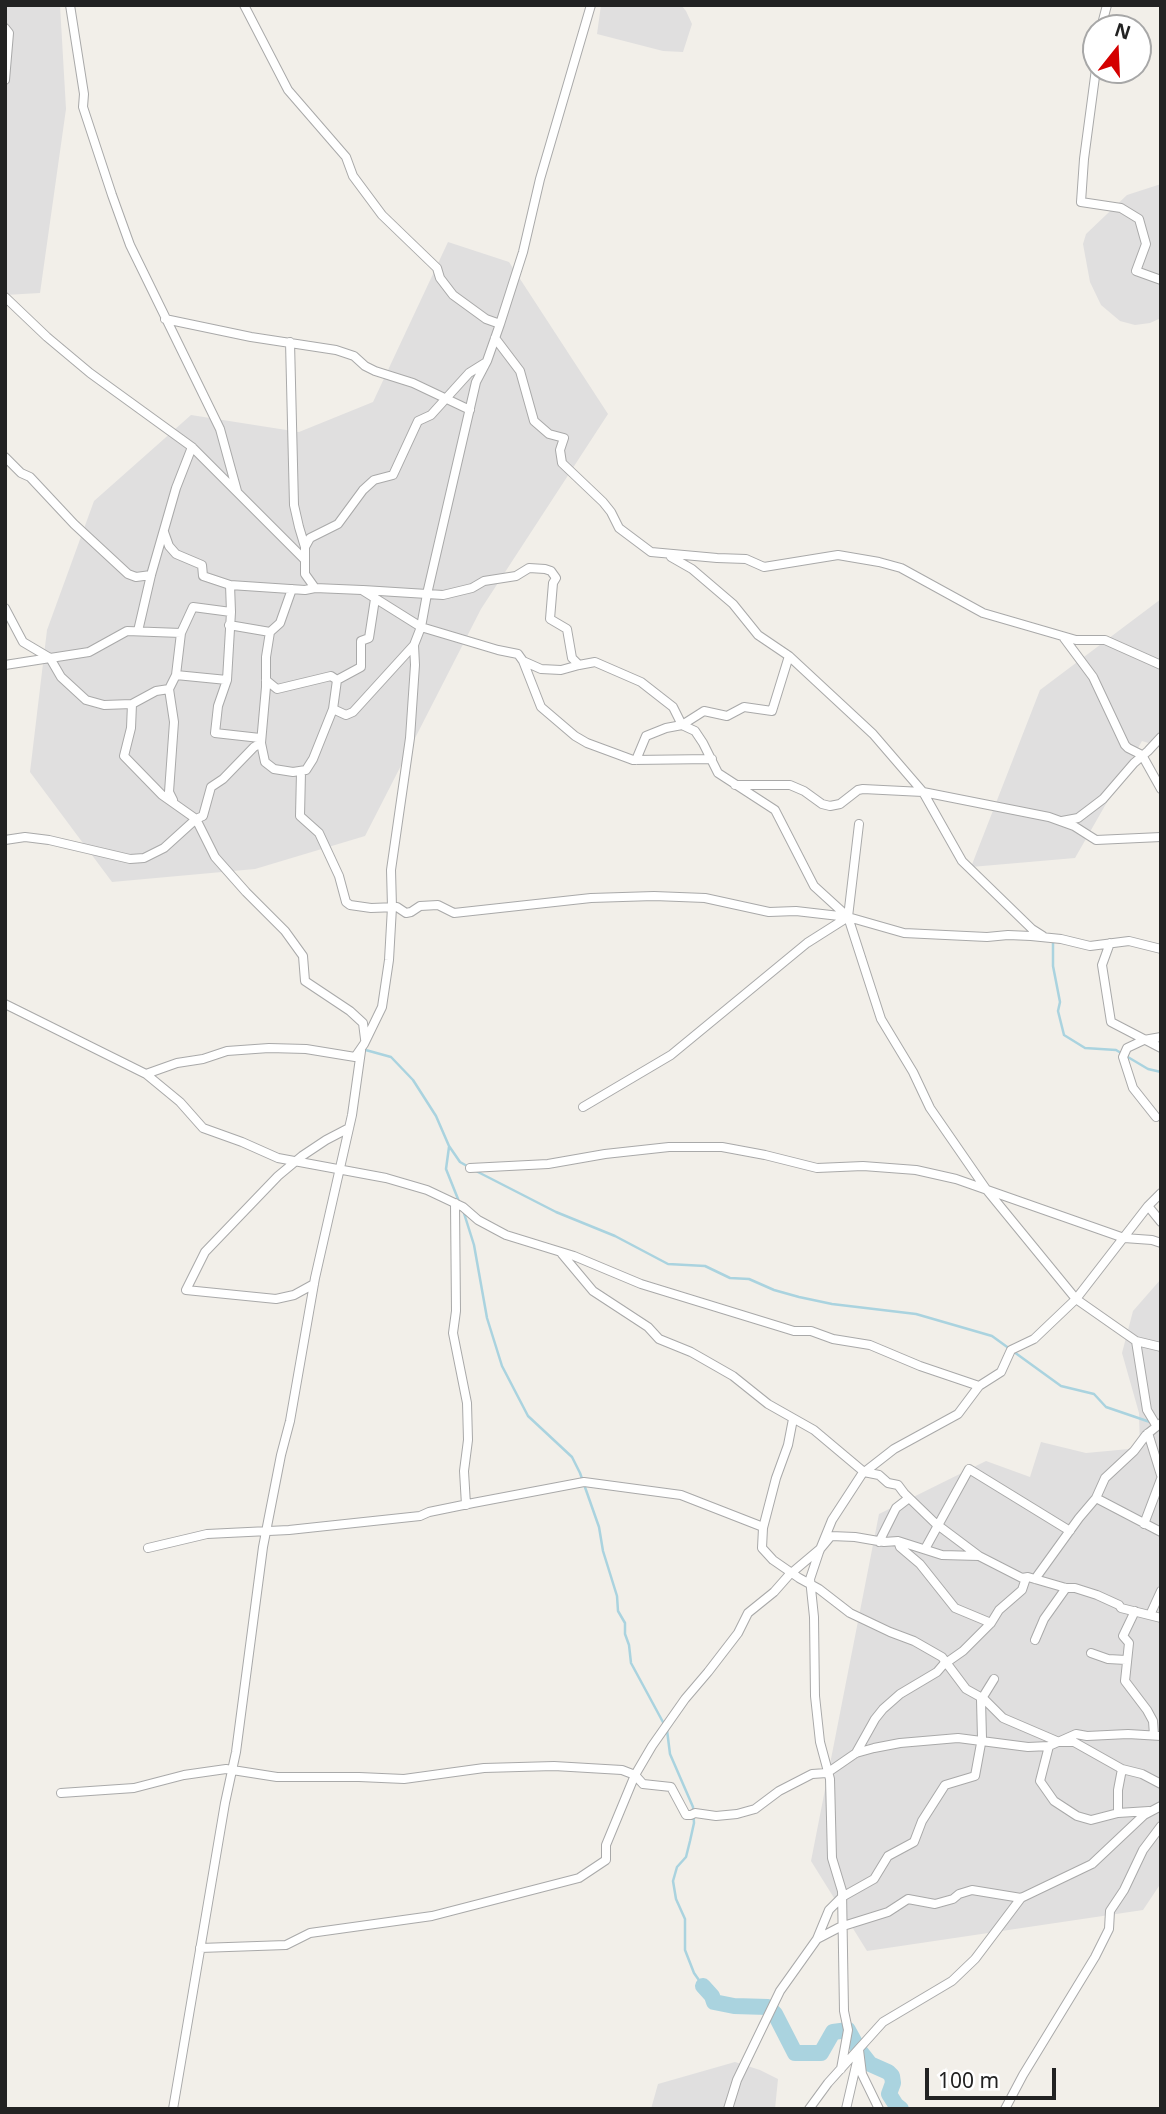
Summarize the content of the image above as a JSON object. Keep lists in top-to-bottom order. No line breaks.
{"scale_bar":"100 m","north":"top"}
